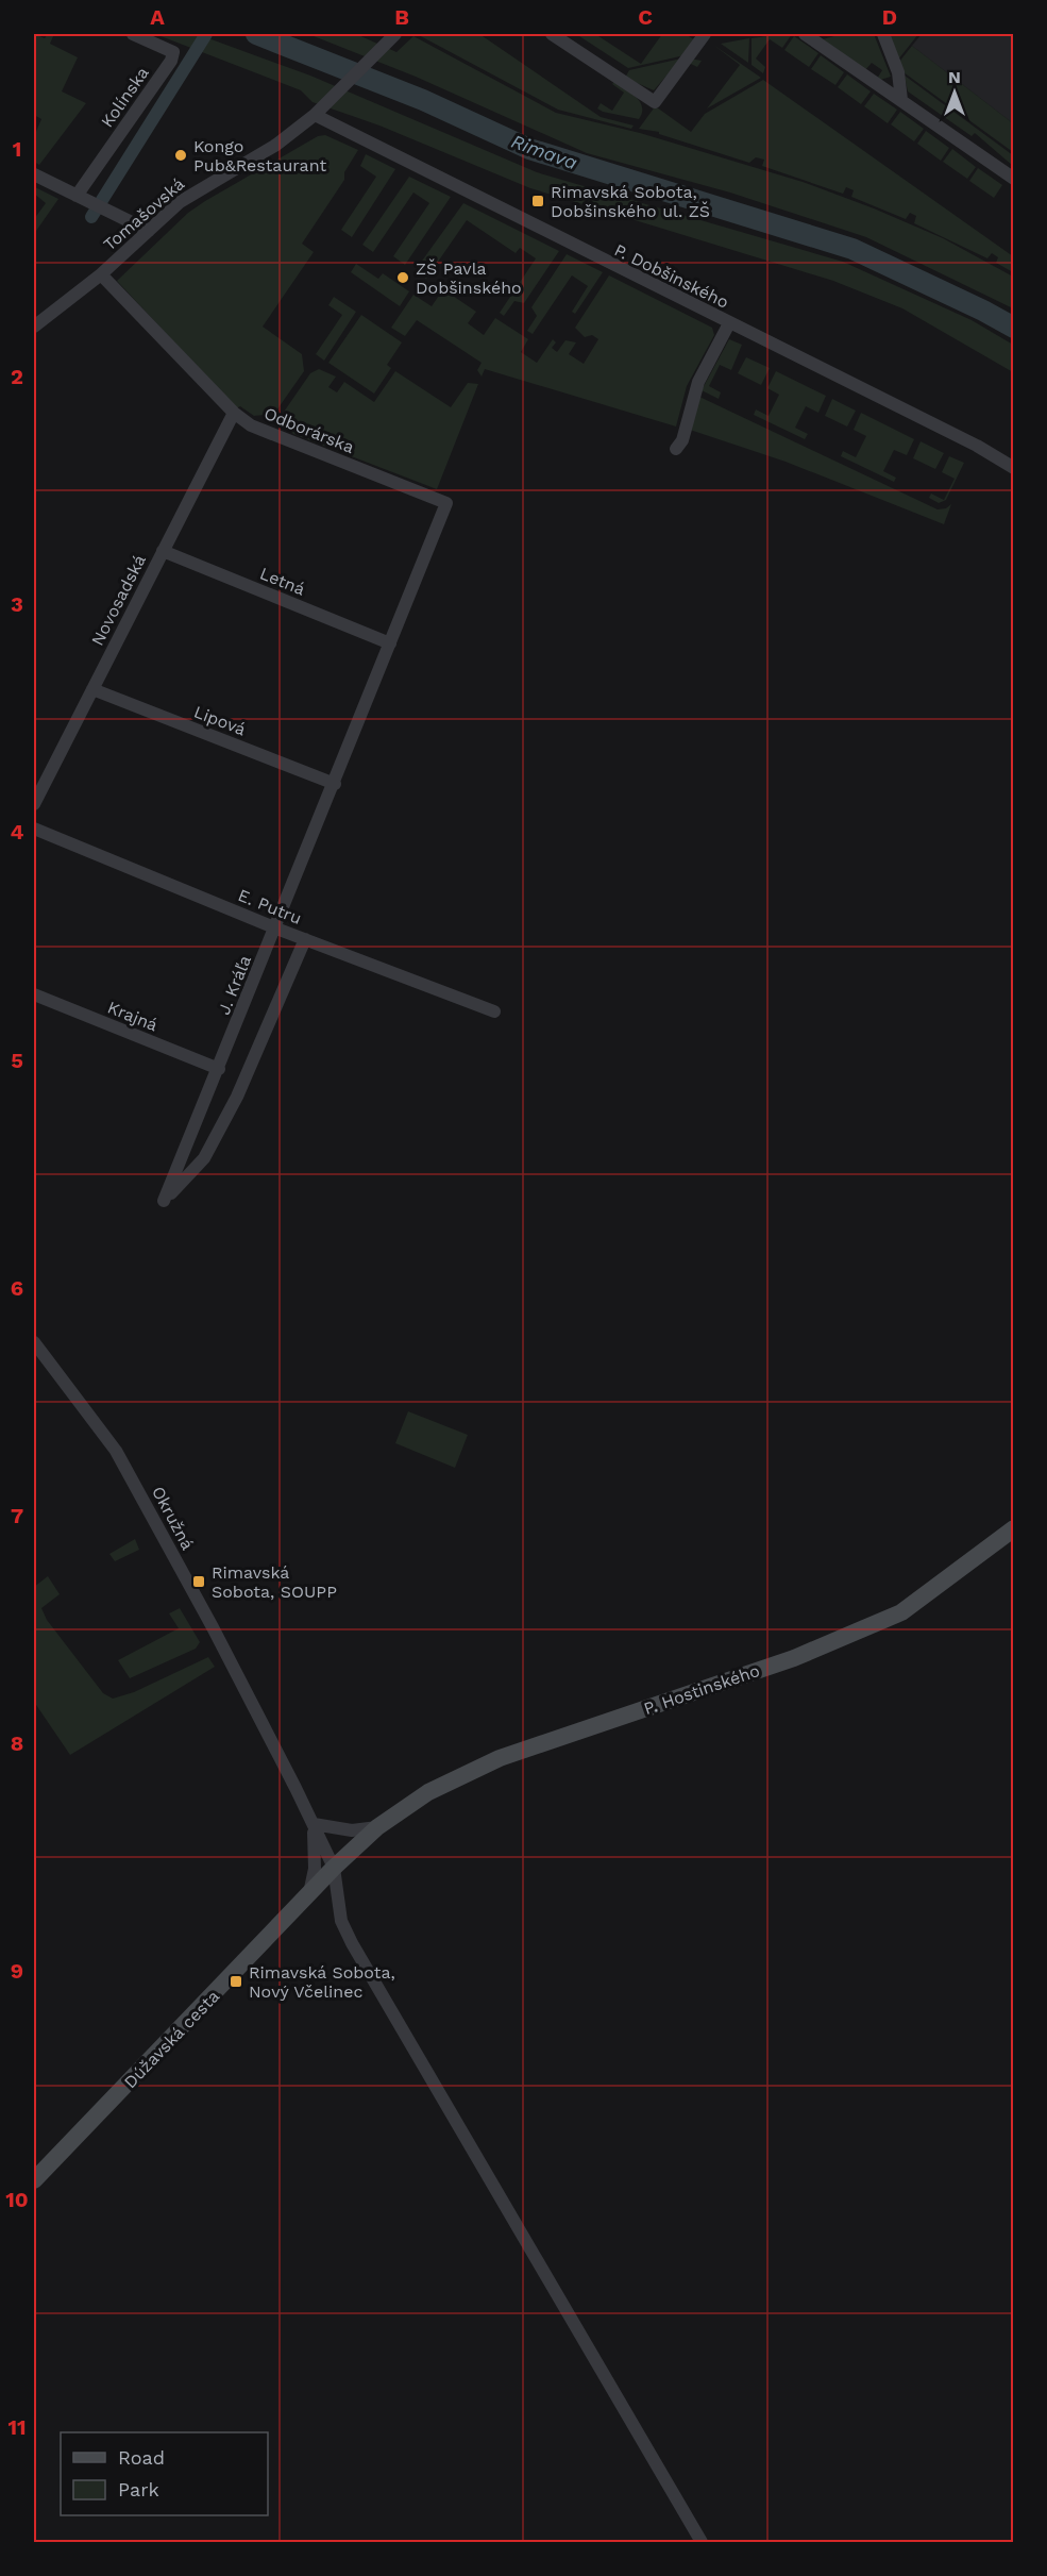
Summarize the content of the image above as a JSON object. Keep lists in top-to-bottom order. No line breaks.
{"streets":{"street":["Kolínska","Tomašovská","P. Dobšinského","Odborárska","Letná","Novosadská","Lipová","E. Putru","J. Kráľa","Krajná","Okružná","P. Hostinského","Dúžavská cesta"]},"crossings":[["Tomašovská","P. Dobšinského"],["Tomašovská","Odborárska"],["Odborárska","Novosadská"],["Odborárska","J. Kráľa"],["Letná","Novosadská"],["Letná","J. Kráľa"],["Novosadská","Lipová"],["Lipová","J. Kráľa"],["E. Putru","J. Kráľa"],["J. Kráľa","Krajná"],["Okružná","P. Hostinského"],["Okružná","Dúžavská cesta"],["P. Hostinského","Dúžavská cesta"]],"water":["Rimava"],"places":{"other":["Kongo Pub&Restaurant","ZŠ Pavla Dobšinského"],"transit":["Rimavská Sobota, Dobšinského ul. ZŠ","Rimavská Sobota, SOUPP","Rimavská Sobota, Nový Včelinec"]},"legend":["Road","Park"],"north":"top","grid":{"columns":["A","B","C","D"],"rows":["1","2","3","4","5","6","7","8","9","10","11"]}}
